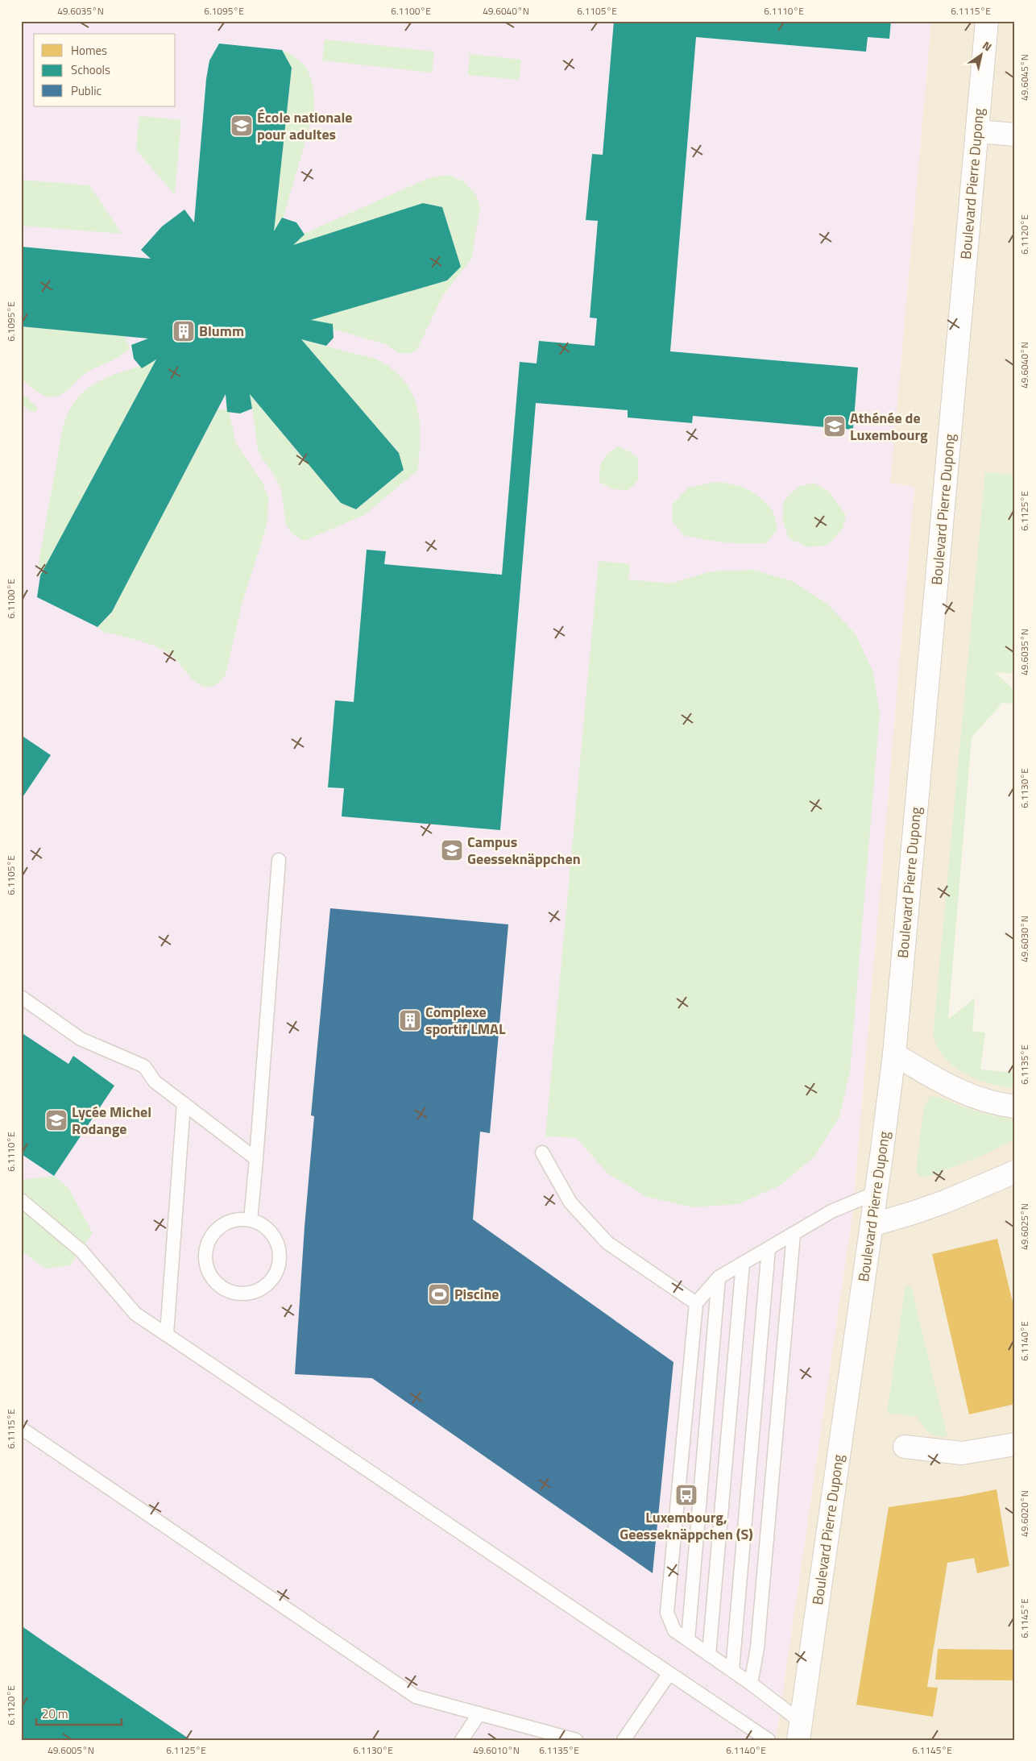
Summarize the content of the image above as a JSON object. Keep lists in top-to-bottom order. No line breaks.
{"streets":{"street":["Boulevard Pierre Dupong"]},"places":{"school or university":["École nationale pour adultes","Athénée de Luxembourg","Campus Geesseknäppchen","Lycée Michel Rodange"],"building":["Blumm","Complexe sportif LMAL"],"sports":["Piscine"],"bus stop":["Luxembourg, Geesseknäppchen (S)"]},"legend":["Homes","Schools","Public"],"scale_bar":"20 m","north":"top right","coordinates":["49.6035°N","6.1095°E","6.1100°E","49.6040°N","6.1105°E","6.1110°E","6.1115°E","49.6045°N","6.1120°E","6.1125°E","6.1130°E","49.6030°N","6.1135°E","49.6025°N","6.1140°E","49.6020°N","6.1145°E","49.6005°N","49.6010°N"]}
